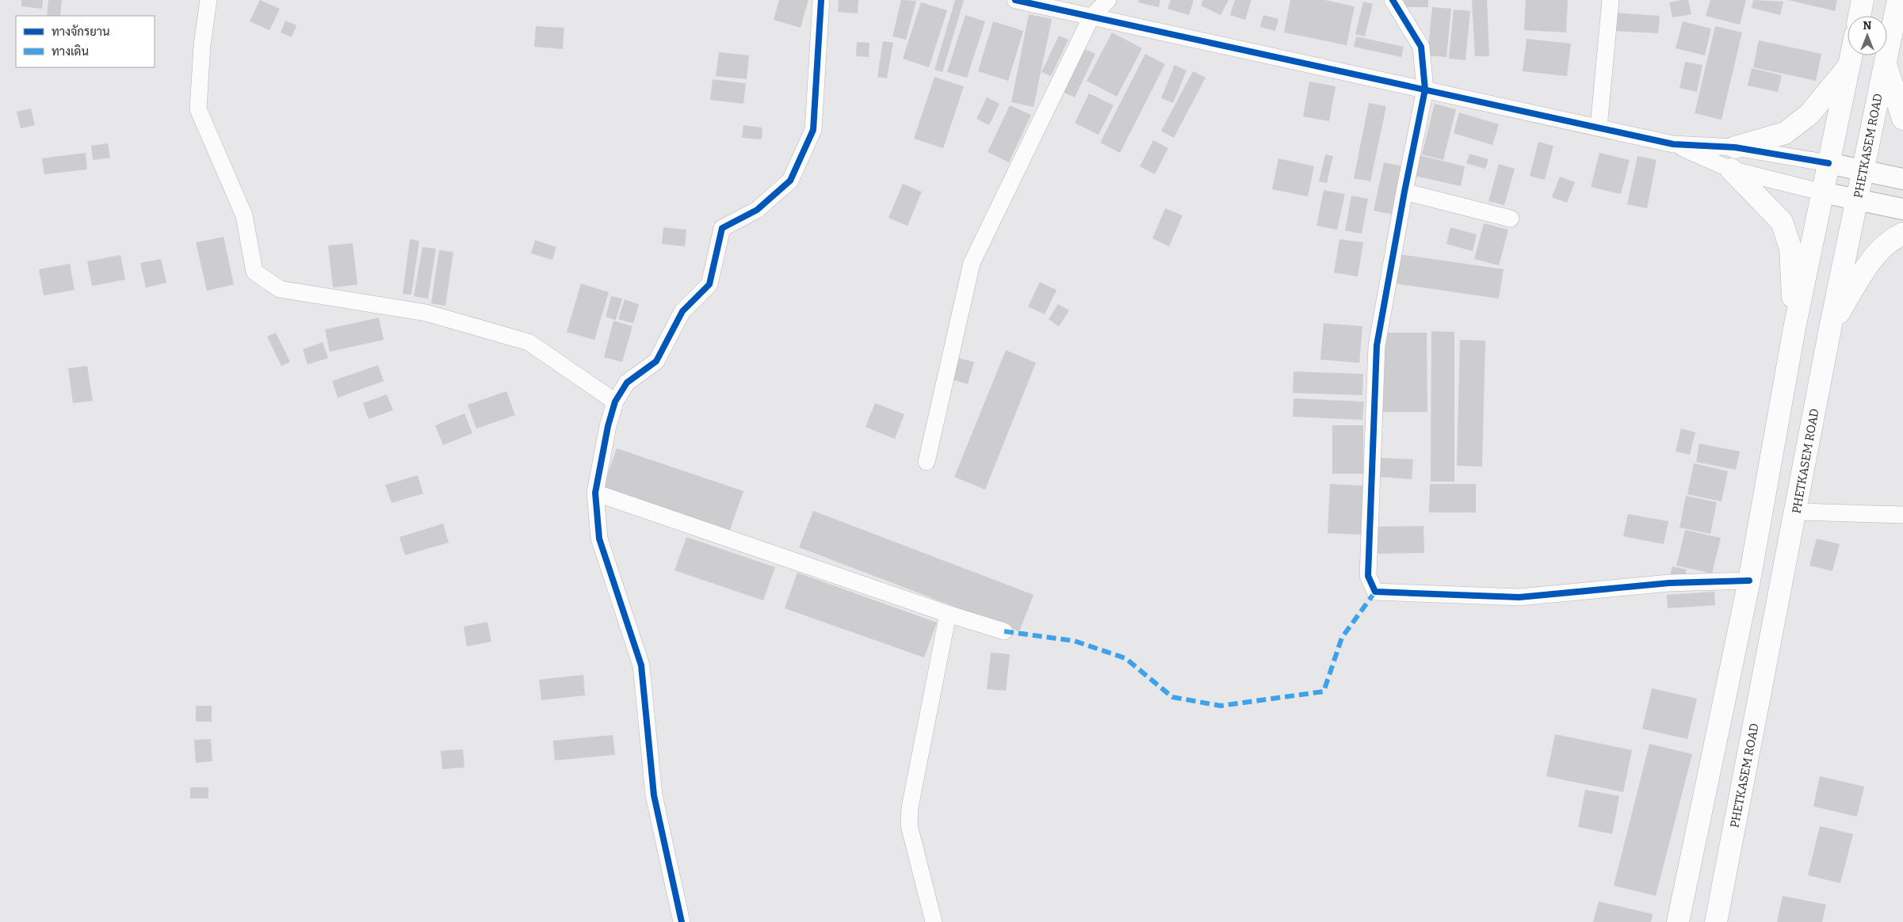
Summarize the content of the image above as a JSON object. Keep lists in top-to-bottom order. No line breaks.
{"streets":{"highway":["PHETKASEM ROAD"]},"legend":["ทางจักรยาน","ทางเดิน"],"north":"top"}
